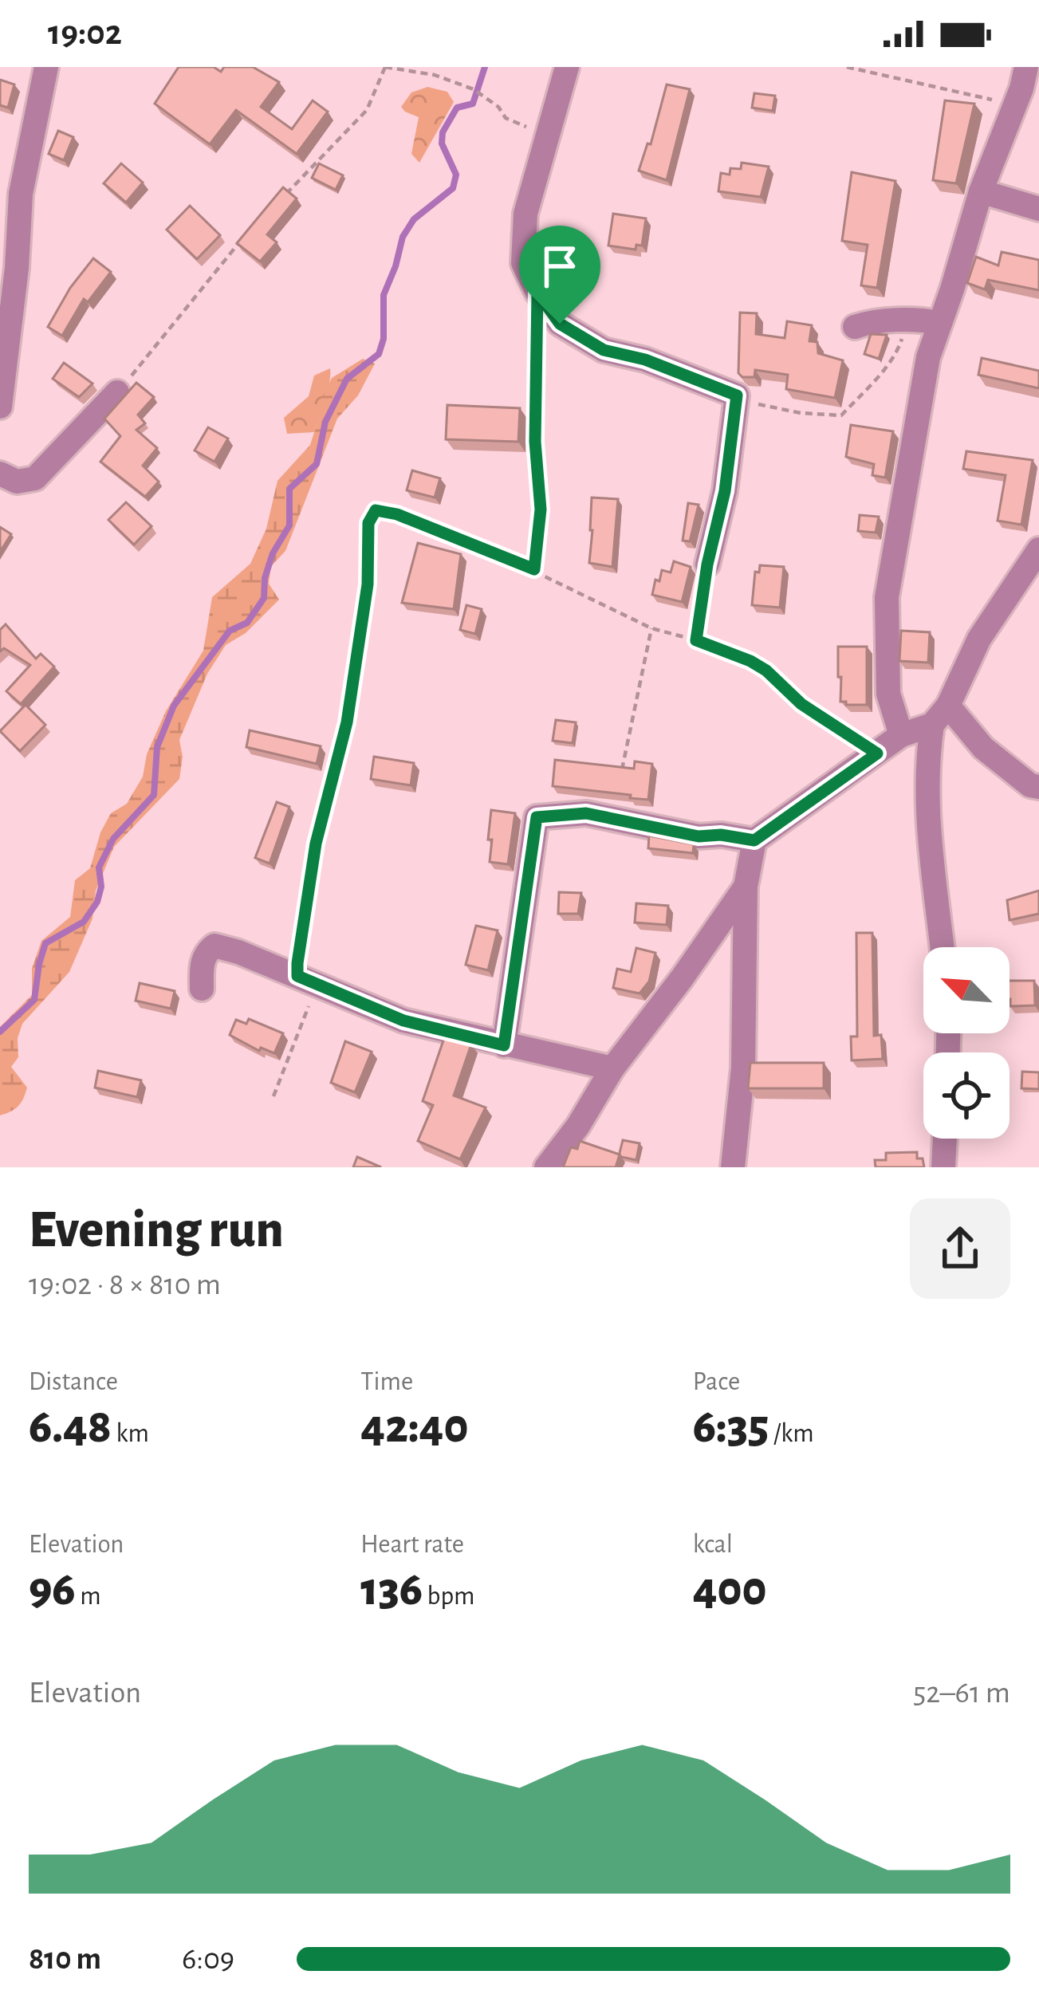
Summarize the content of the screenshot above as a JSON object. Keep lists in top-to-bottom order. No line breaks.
{"north":"top left","page":{"status":"19:02","heading":["Evening run","19:02 · 8 × 810 m"],"stats":[["Distance","6.48 km"],["Time","42:40"],["Pace","6:35 /km"],["Elevation","96 m"],["Heart rate","136 bpm"],["kcal","400"]],"chart":["Elevation","52–61 m"],"list":[{"name":"810 m","note":"6:09"}]}}
